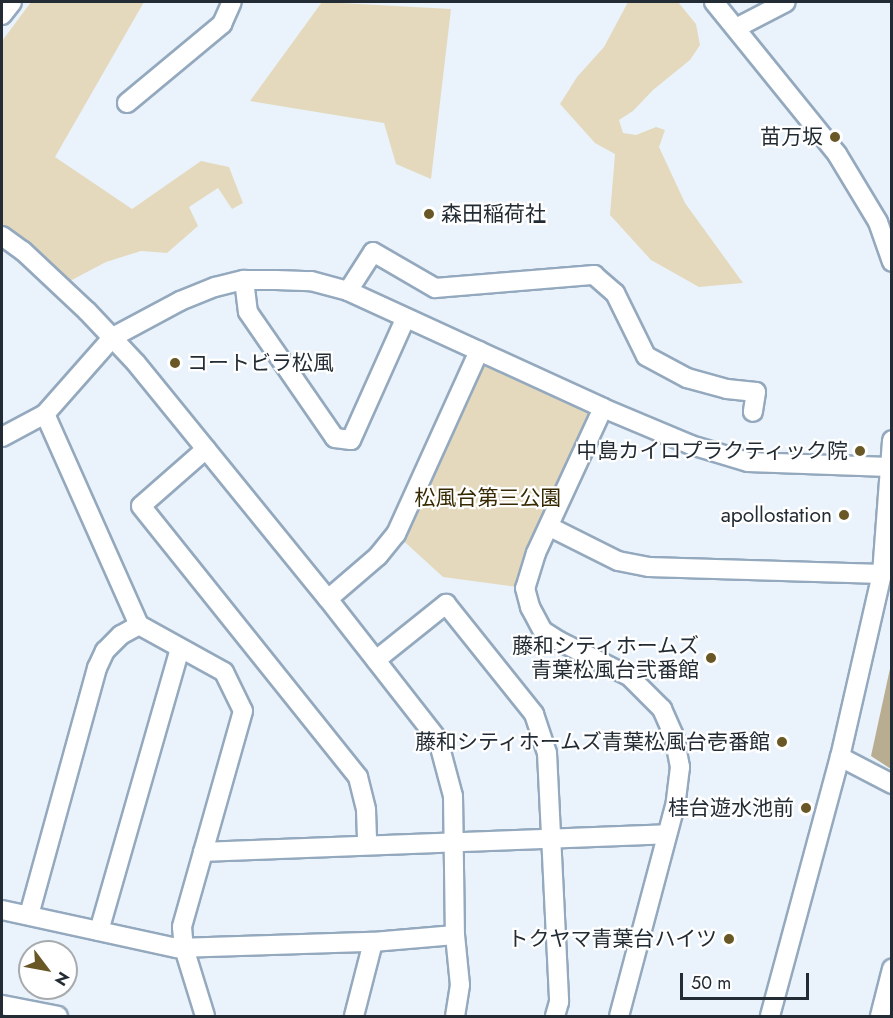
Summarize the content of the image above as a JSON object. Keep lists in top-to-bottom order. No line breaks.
{"parks":["松風台第三公園"],"places":["苗万坂","森田稲荷社","コートビラ松風","中島カイロプラクティック院","apollostation","藤和シティホームズ 青葉松風台弐番館","藤和シティホームズ青葉松風台壱番館","桂台遊水池前","トクヤマ青葉台ハイツ"],"scale_bar":"50 m","north":"bottom right"}
